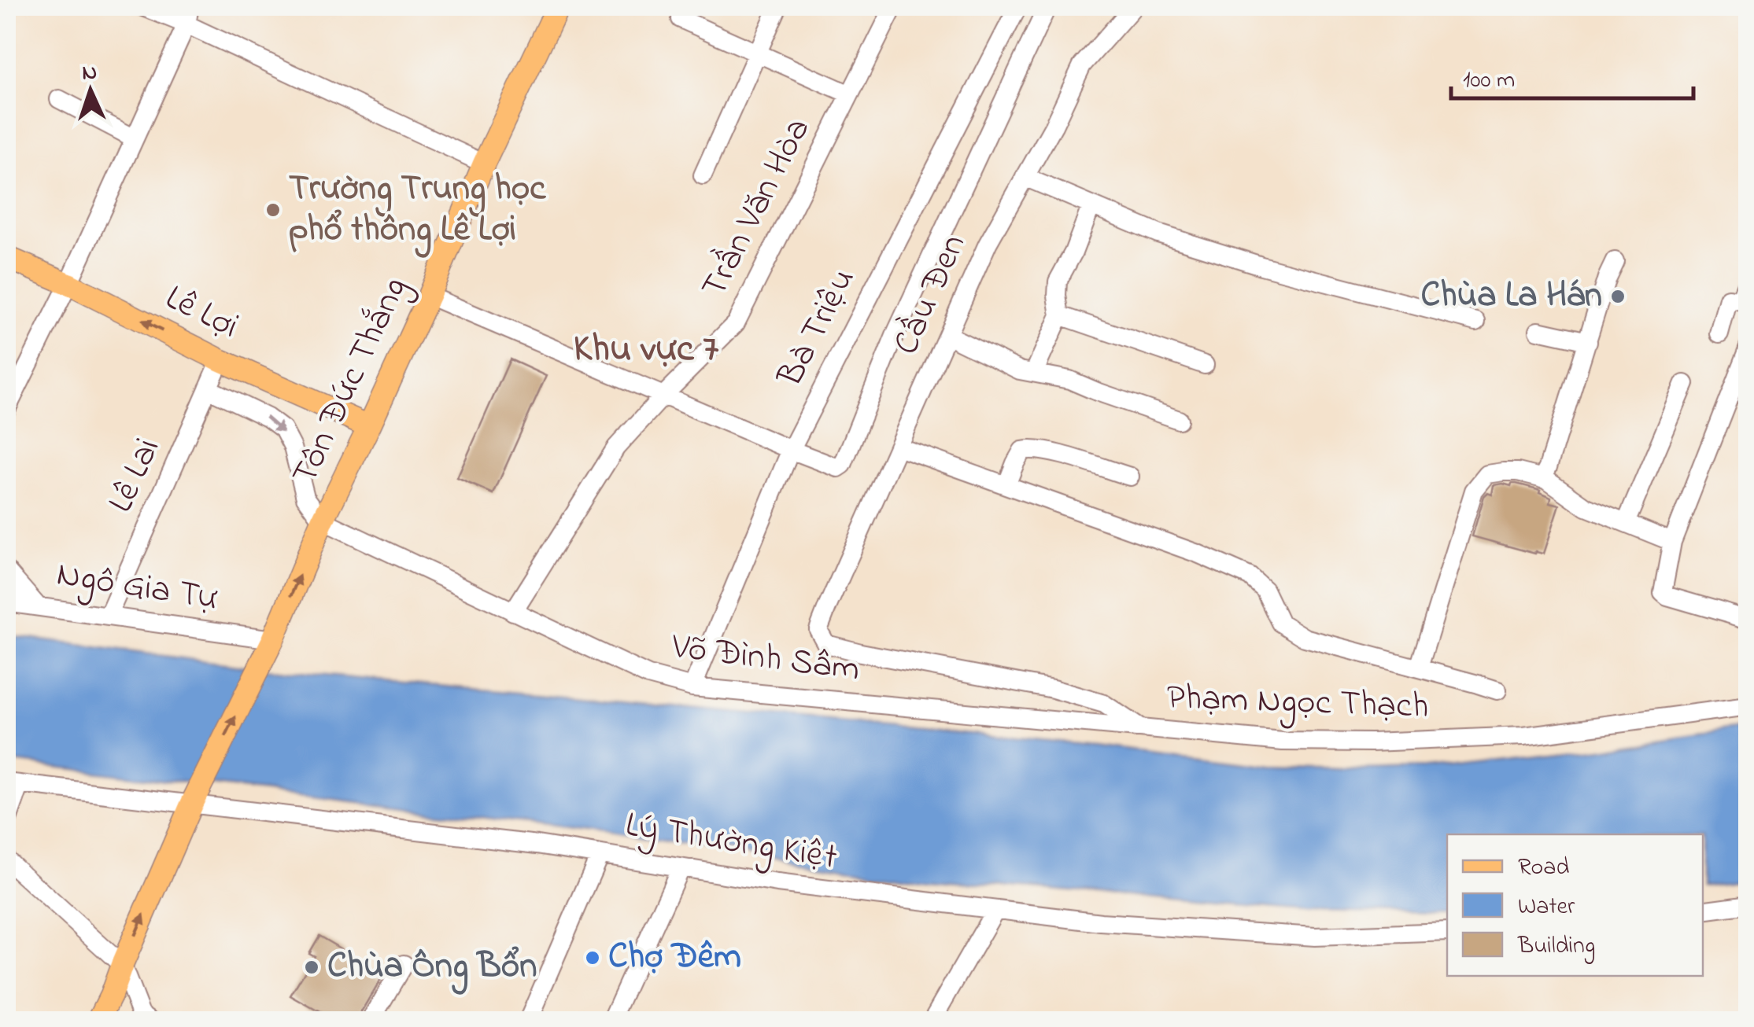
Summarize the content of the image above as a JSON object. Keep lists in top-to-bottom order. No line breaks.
{"streets":{"main road":["Lê Lợi","Tôn Đức Thắng"],"street":["Trần Văn Hòa","Cầu Đen","Bà Triệu","Lê Lai","Ngô Gia Tự","Võ Đình Sâm","Phạm Ngọc Thạch","Lý Thường Kiệt"]},"crossings":[["Trần Văn Hòa","Võ Đình Sâm"],["Cầu Đen","Phạm Ngọc Thạch"],["Lê Lợi","Tôn Đức Thắng"],["Lê Lợi","Lê Lai"],["Bà Triệu","Võ Đình Sâm"],["Tôn Đức Thắng","Ngô Gia Tự"],["Tôn Đức Thắng","Võ Đình Sâm"],["Tôn Đức Thắng","Lý Thường Kiệt"],["Lê Lai","Ngô Gia Tự"],["Võ Đình Sâm","Phạm Ngọc Thạch"]],"one_way":["Lê Lợi","Tôn Đức Thắng"],"districts":["Khu vực 7"],"places":["Trường Trung học phổ thông Lê Lợi","Chùa La Hán","Chợ Đêm","Chùa Ông Bổn"],"legend":["Road","Water","Building"],"scale_bar":"100 m","north":"top"}
